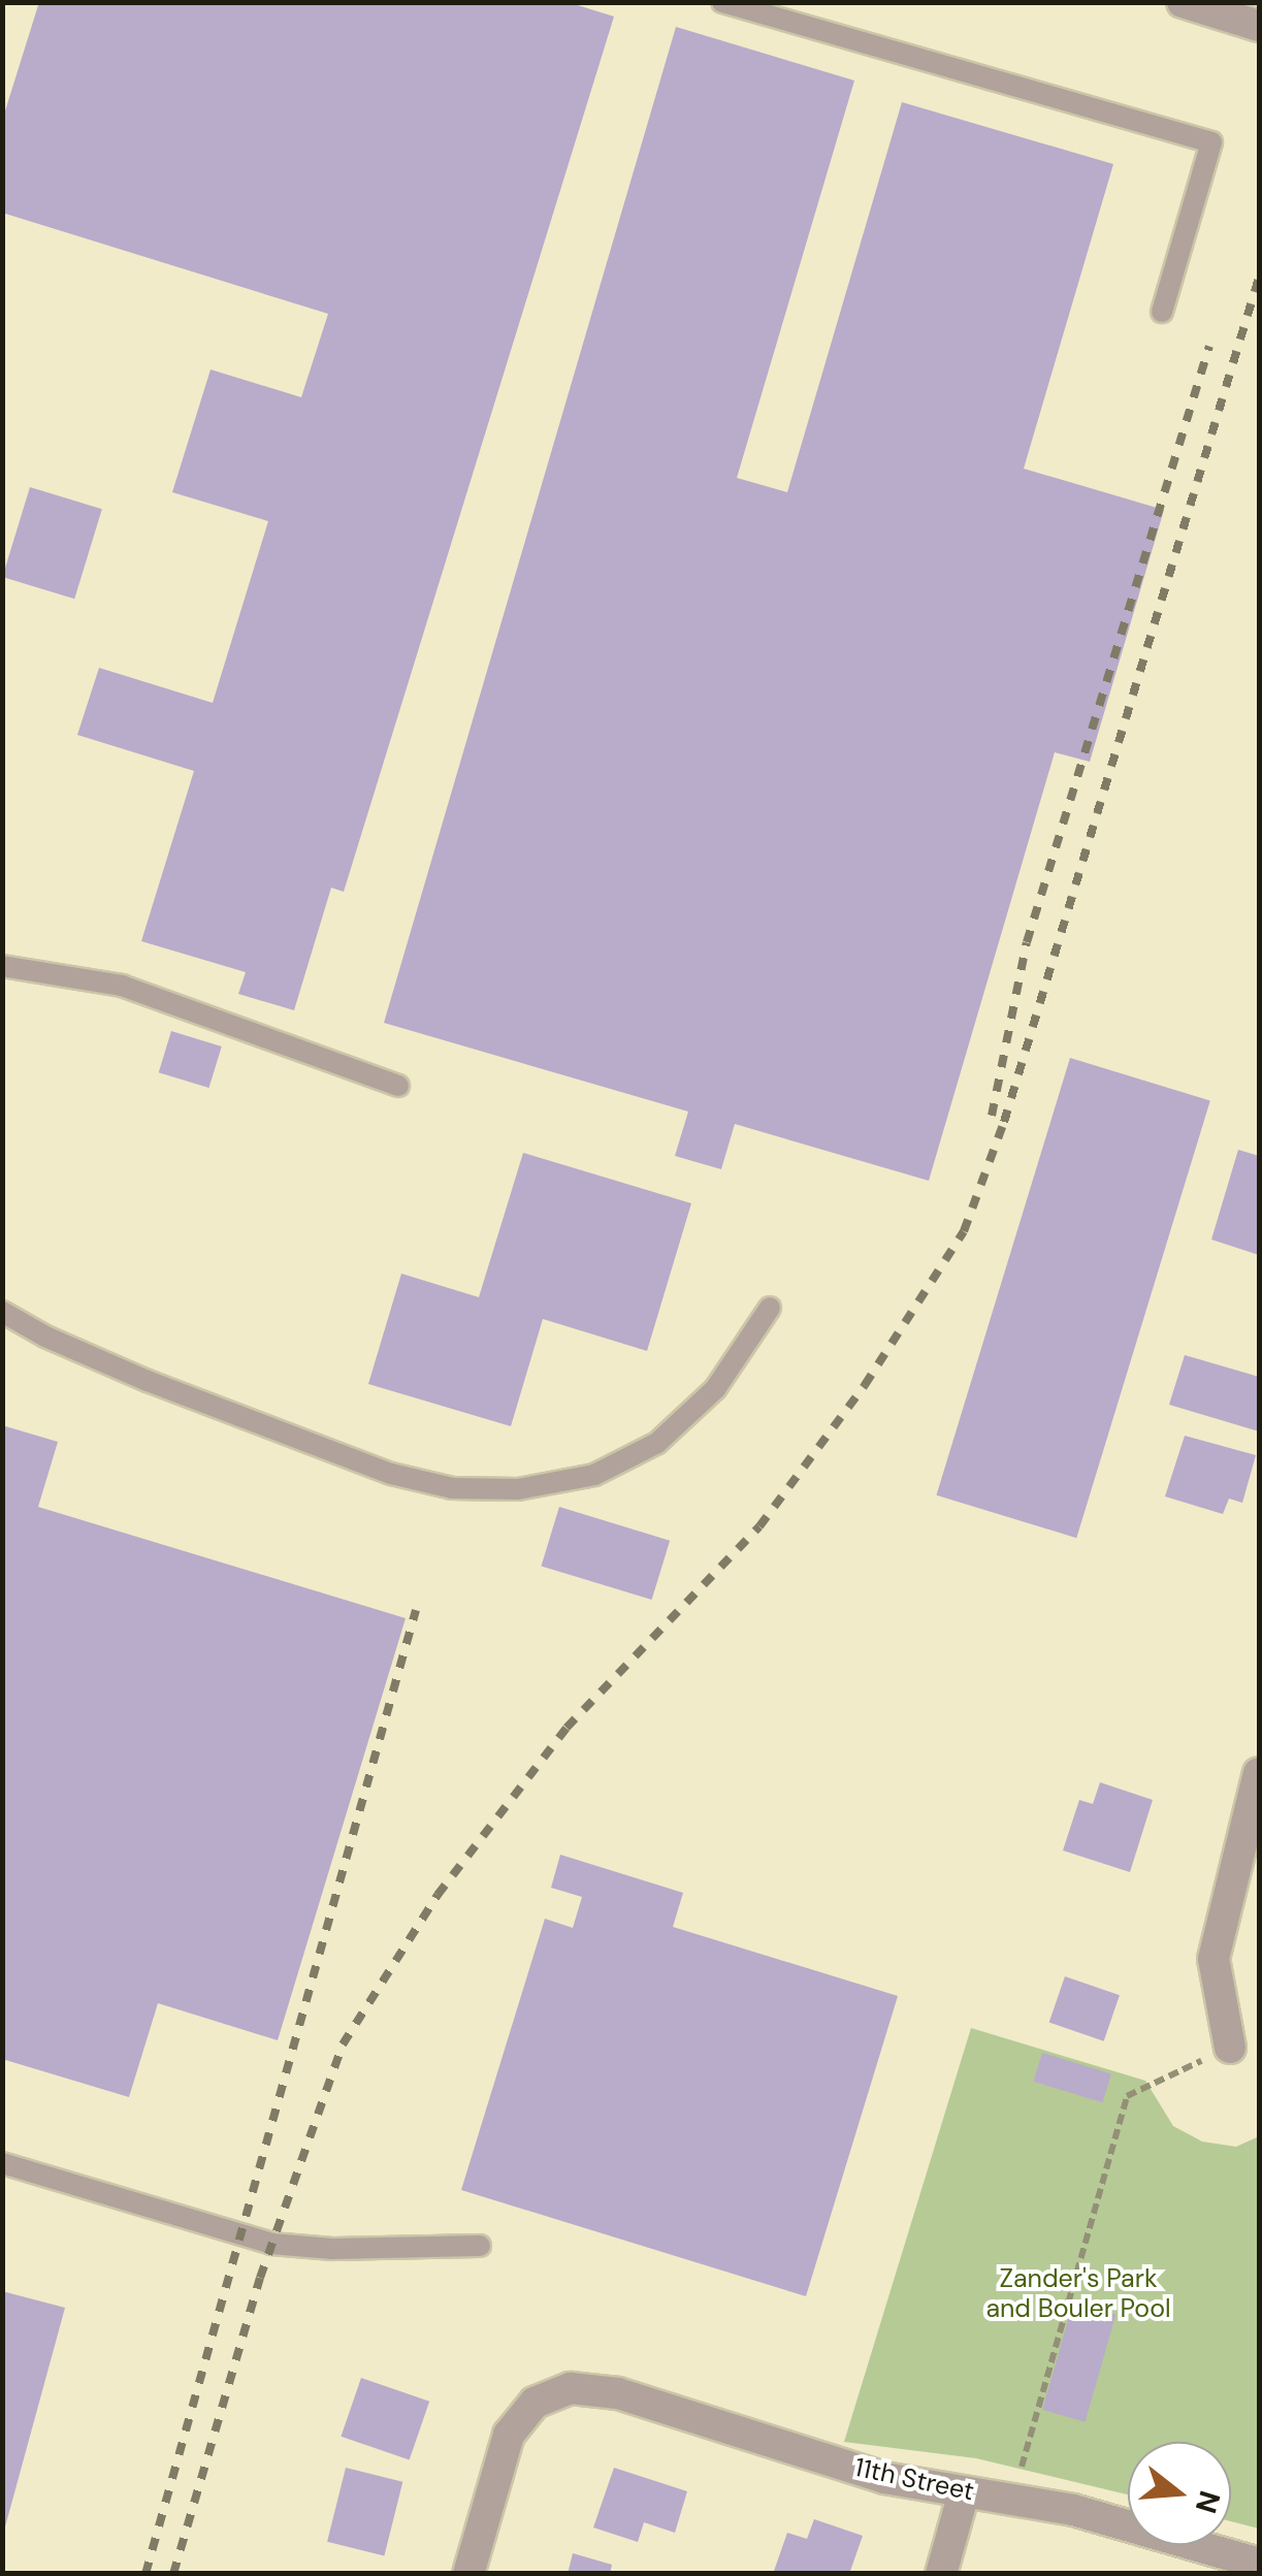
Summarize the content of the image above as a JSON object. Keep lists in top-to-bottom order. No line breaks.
{"streets":{"street":["11th Street"]},"parks":["Zander's Park and Bouler Pool"],"north":"right"}
